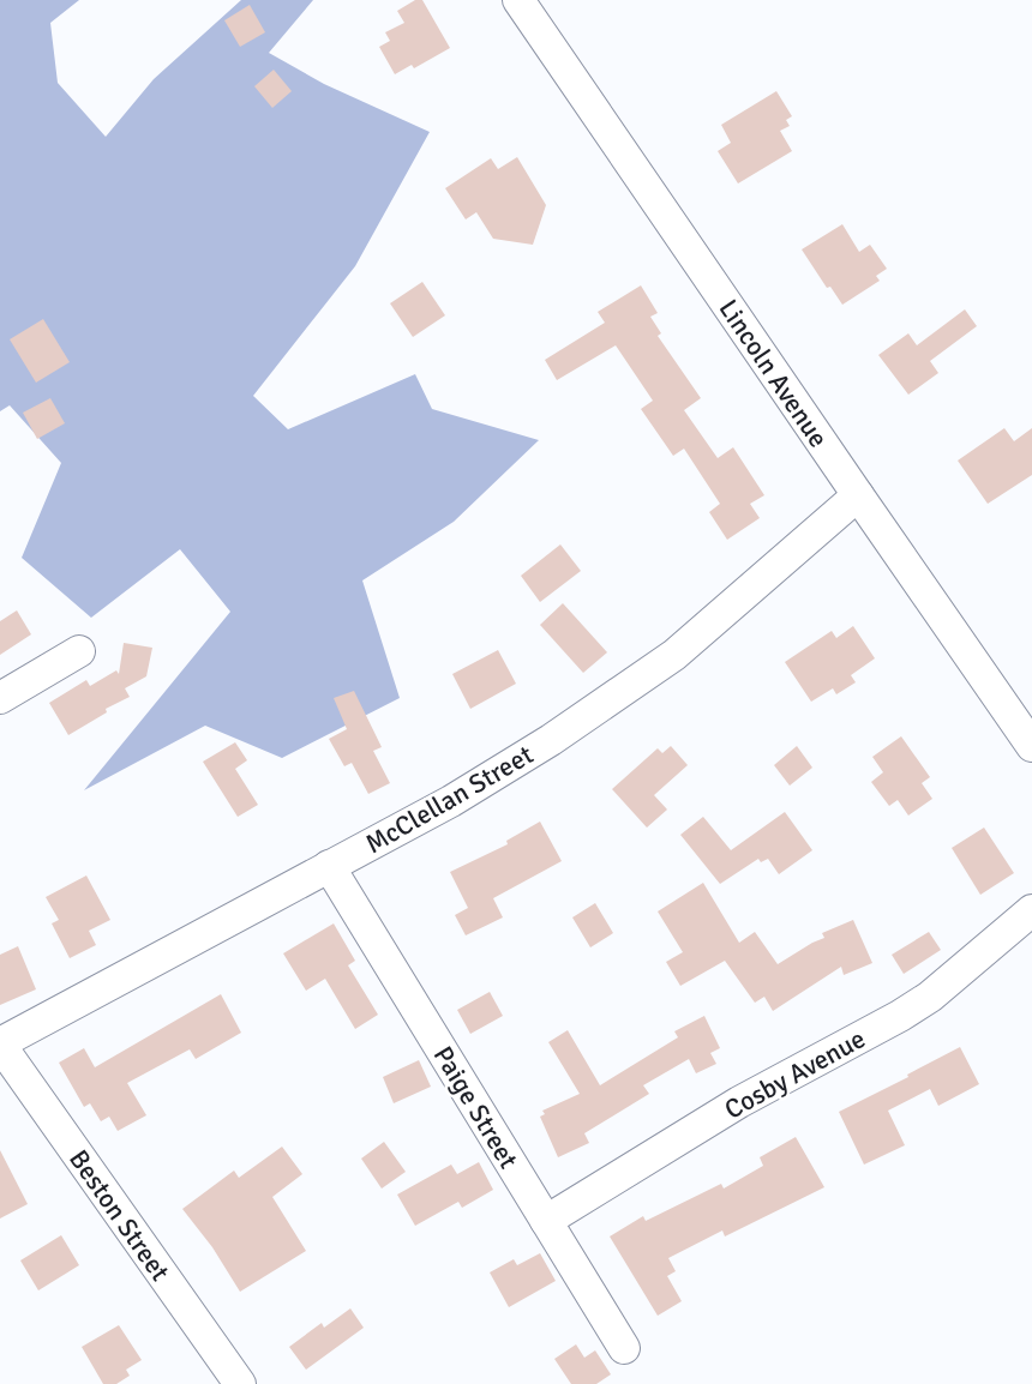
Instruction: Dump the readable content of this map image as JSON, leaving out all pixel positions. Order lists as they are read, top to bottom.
{
  "streets": {
    "street": [
      "Lincoln Avenue",
      "McClellan Street",
      "Cosby Avenue",
      "Paige Street",
      "Beston Street"
    ]
  },
  "crossings": [
    ["Lincoln Avenue", "McClellan Street"],
    ["McClellan Street", "Paige Street"],
    ["McClellan Street", "Beston Street"],
    ["Cosby Avenue", "Paige Street"]
  ]
}
